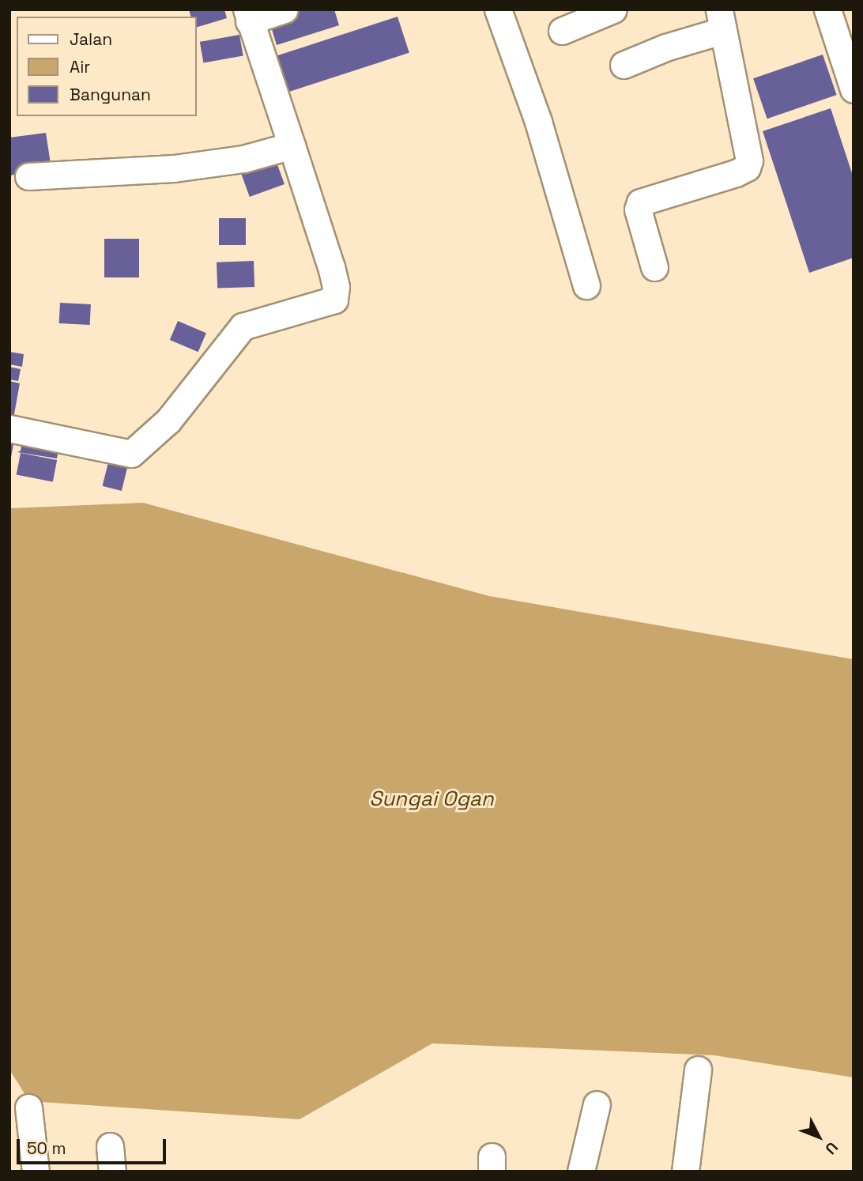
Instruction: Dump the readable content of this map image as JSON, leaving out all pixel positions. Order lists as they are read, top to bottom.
{
  "water": ["Sungai Ogan"],
  "legend": ["Jalan", "Air", "Bangunan"],
  "scale_bar": "50 m",
  "north": "bottom right"
}
